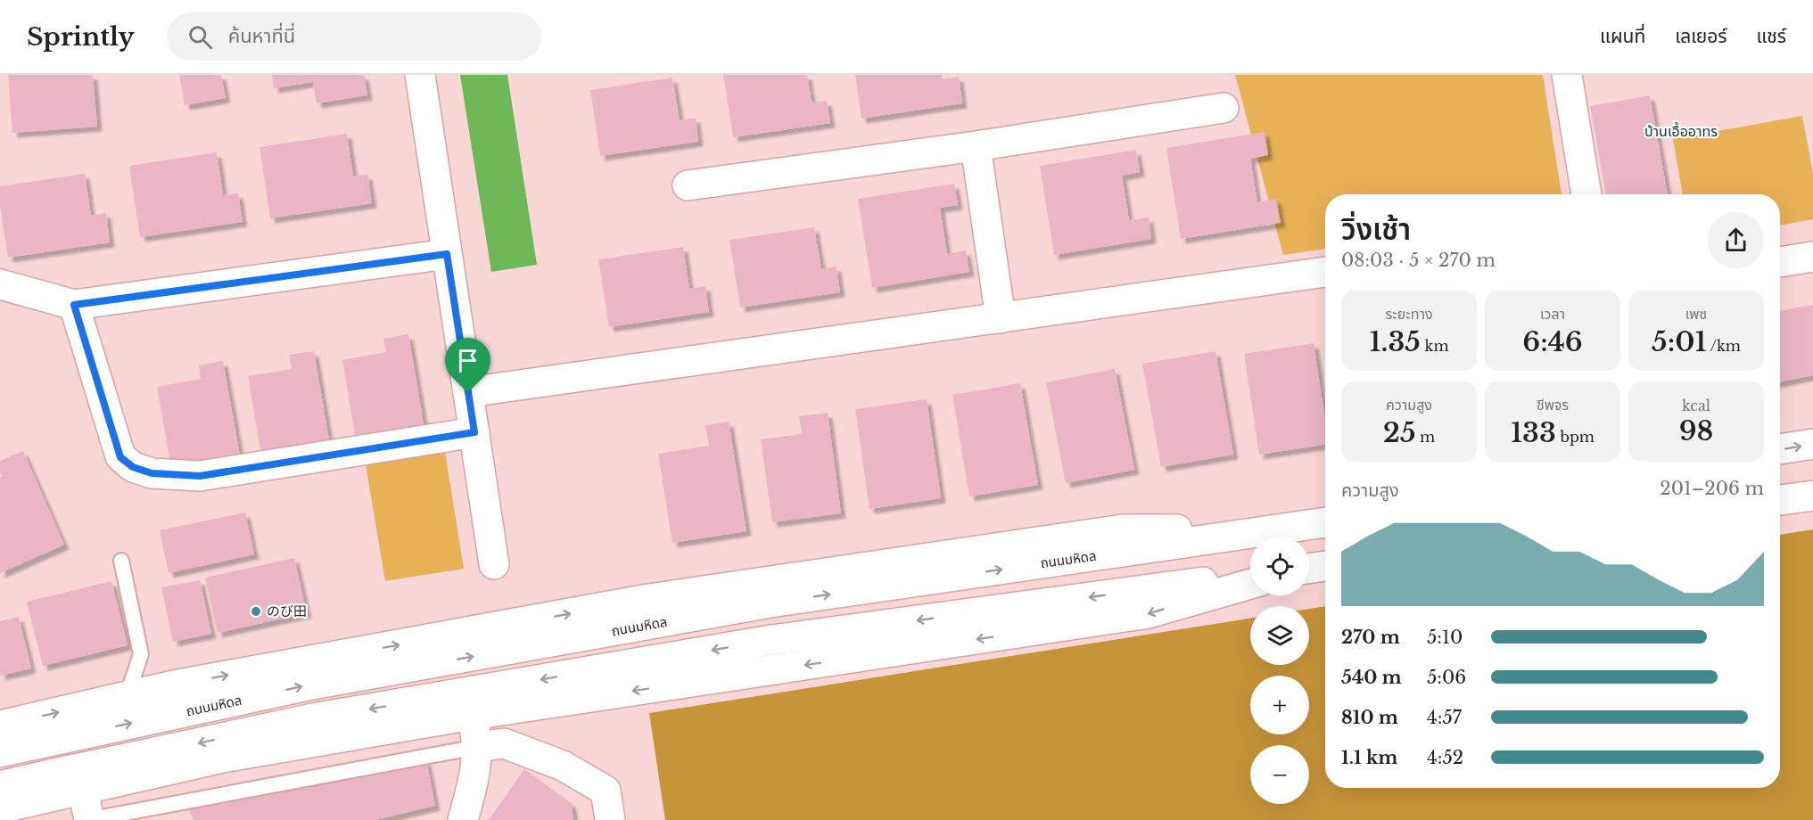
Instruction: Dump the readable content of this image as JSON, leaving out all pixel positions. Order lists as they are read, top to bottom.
{
  "streets": {
    "main road": ["ถนนมหิดล"]
  },
  "districts": ["บ้านเอื้ออาทร"],
  "places": ["のび田"],
  "page": {
    "header": "Sprintly",
    "search": "ค้นหาที่นี่",
    "nav": ["แผนที่", "เลเยอร์", "แชร์"],
    "heading": ["วิ่งเช้า", "08:03 · 5 × 270 m"],
    "stats": [
      ["ระยะทาง", "1.35 km"],
      ["เวลา", "6:46"],
      ["เพซ", "5:01 /km"],
      ["ความสูง", "25 m"],
      ["ชีพจร", "133 bpm"],
      ["kcal", "98"]
    ],
    "chart": ["ความสูง", "201–206 m"],
    "map_buttons": ["+", "−"],
    "list": [
      {
        "name": "270 m",
        "note": "5:10"
      },
      {
        "name": "540 m",
        "note": "5:06"
      },
      {
        "name": "810 m",
        "note": "4:57"
      },
      {
        "name": "1.1 km",
        "note": "4:52"
      }
    ]
  }
}
